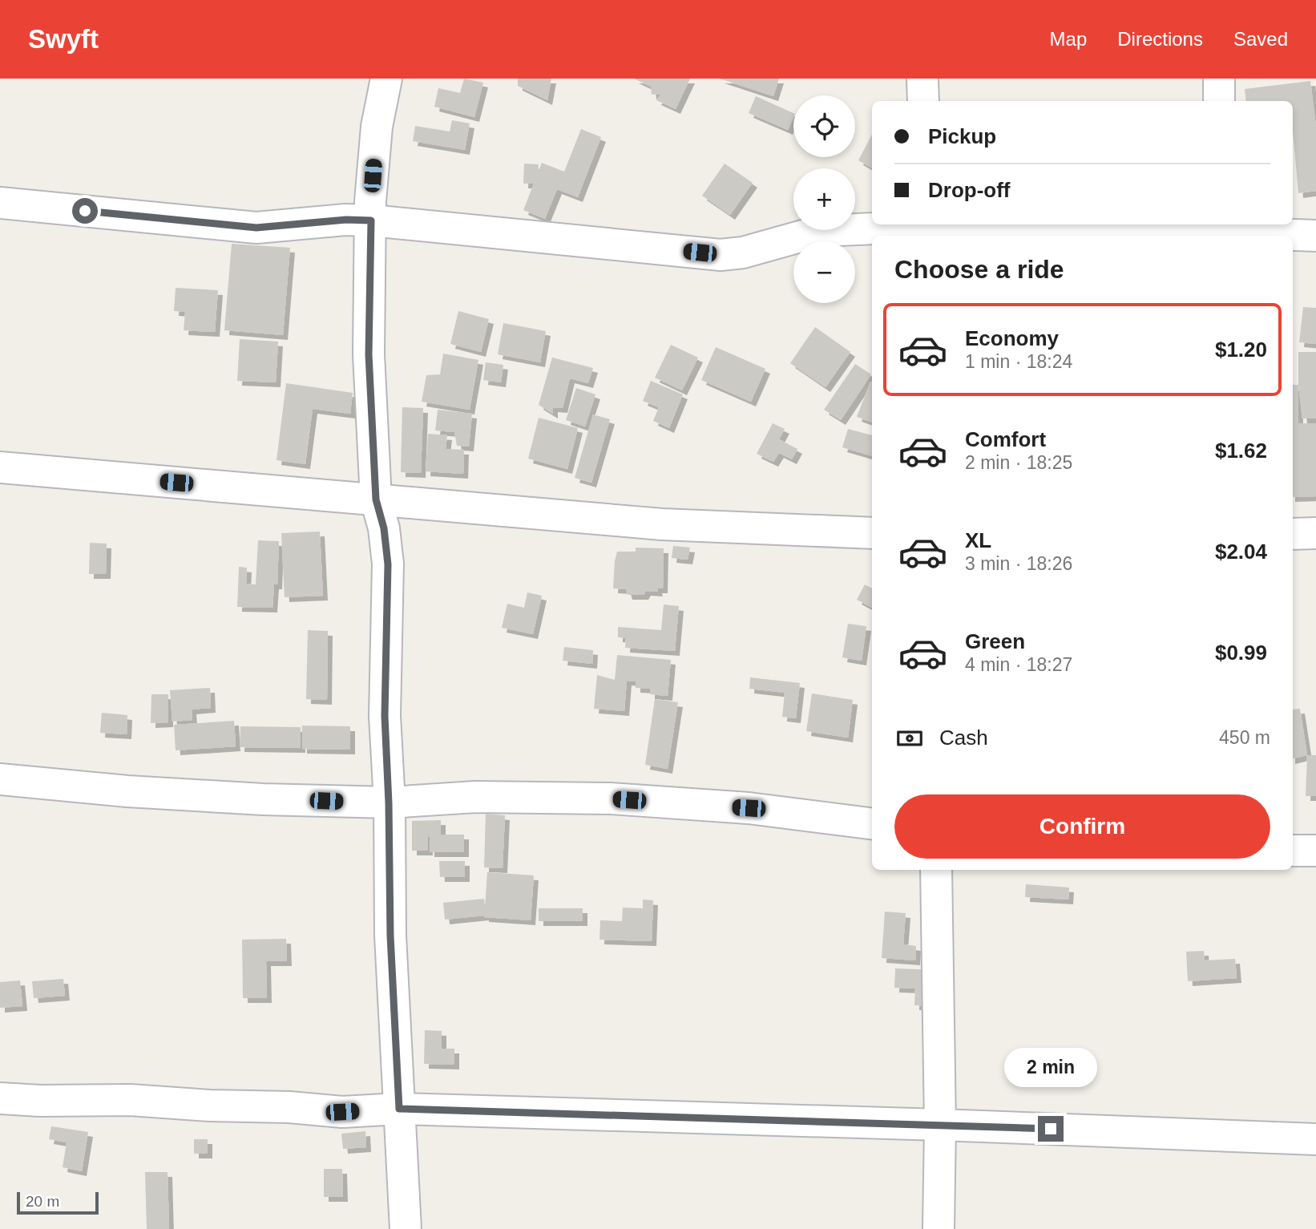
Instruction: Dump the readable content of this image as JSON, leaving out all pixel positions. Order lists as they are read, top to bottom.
{
  "scale_bar": "20 m",
  "page": {
    "header": "Swyft",
    "nav": ["Map", "Directions", "Saved"],
    "map_buttons": ["+", "−"],
    "banner": ["Pickup", "Drop-off"],
    "heading": "Choose a ride",
    "list": [
      {
        "name": "Economy",
        "note": "1 min · 18:24",
        "value": "$1.20"
      },
      {
        "name": "Comfort",
        "note": "2 min · 18:25",
        "value": "$1.62"
      },
      {
        "name": "XL",
        "note": "3 min · 18:26",
        "value": "$2.04"
      },
      {
        "name": "Green",
        "note": "4 min · 18:27",
        "value": "$0.99"
      }
    ],
    "pay": ["Cash", "450 m"],
    "buttons": "Confirm",
    "bubble": "2 min",
    "scale": "20 m"
  }
}
